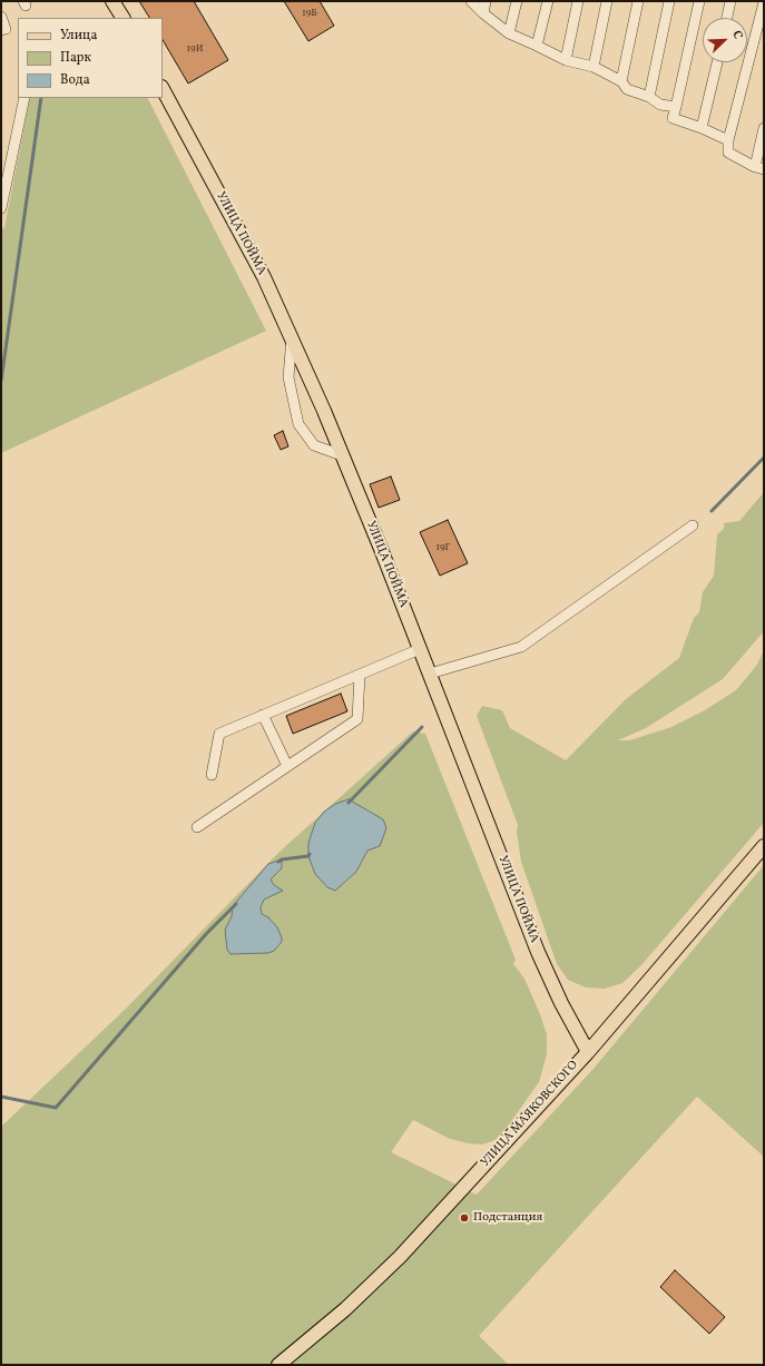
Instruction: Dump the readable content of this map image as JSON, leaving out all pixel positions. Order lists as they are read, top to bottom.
{
  "streets": {
    "main road": ["УЛИЦА ПОЙМА", "УЛИЦА МАЯКОВСКОГО"]
  },
  "crossings": [
    ["УЛИЦА ПОЙМА", "УЛИЦА МАЯКОВСКОГО"]
  ],
  "places": ["Подстанция"],
  "house_numbers": ["19Б", "19И", "19Г"],
  "legend": ["Улица", "Парк", "Вода"],
  "north": "top right"
}
